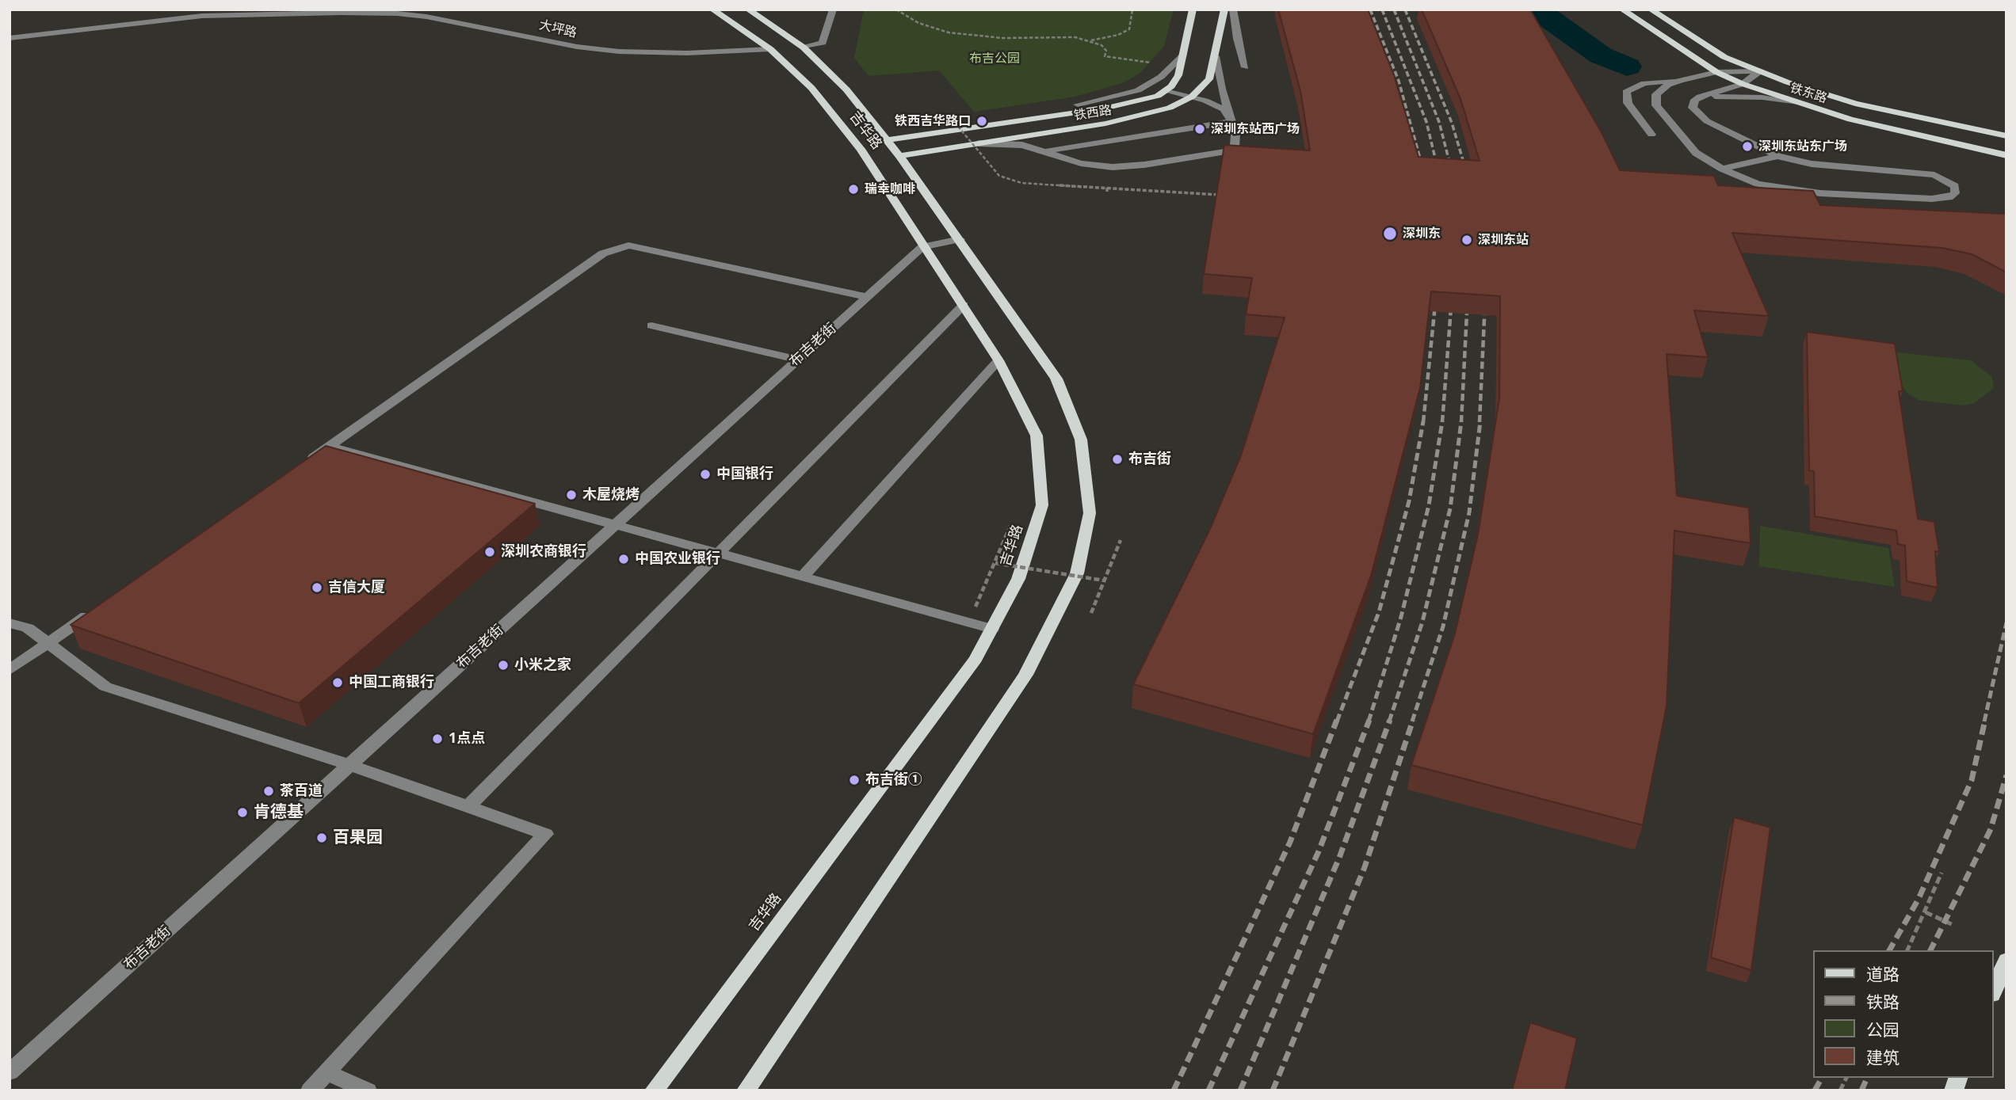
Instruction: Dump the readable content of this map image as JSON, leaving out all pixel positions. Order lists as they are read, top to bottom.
{
  "streets": {
    "main road": ["铁东路", "铁西路", "吉华路"],
    "street": ["大坪路", "布吉老街"]
  },
  "crossings": [
    ["大坪路", "吉华路"],
    ["铁西路", "吉华路"],
    ["吉华路", "布吉老街"]
  ],
  "parks": ["布吉公园"],
  "places": [
    "铁西吉华路口",
    "深圳东站西广场",
    "深圳东站东广场",
    "瑞幸咖啡",
    "深圳东",
    "深圳东站",
    "布吉街",
    "中国银行",
    "木屋烧烤",
    "深圳农商银行",
    "中国农业银行",
    "吉信大厦",
    "小米之家",
    "中国工商银行",
    "1点点",
    "布吉街①",
    "茶百道",
    "肯德基",
    "百果园"
  ],
  "legend": [
    "道路",
    "铁路",
    "公园",
    "建筑"
  ]
}
